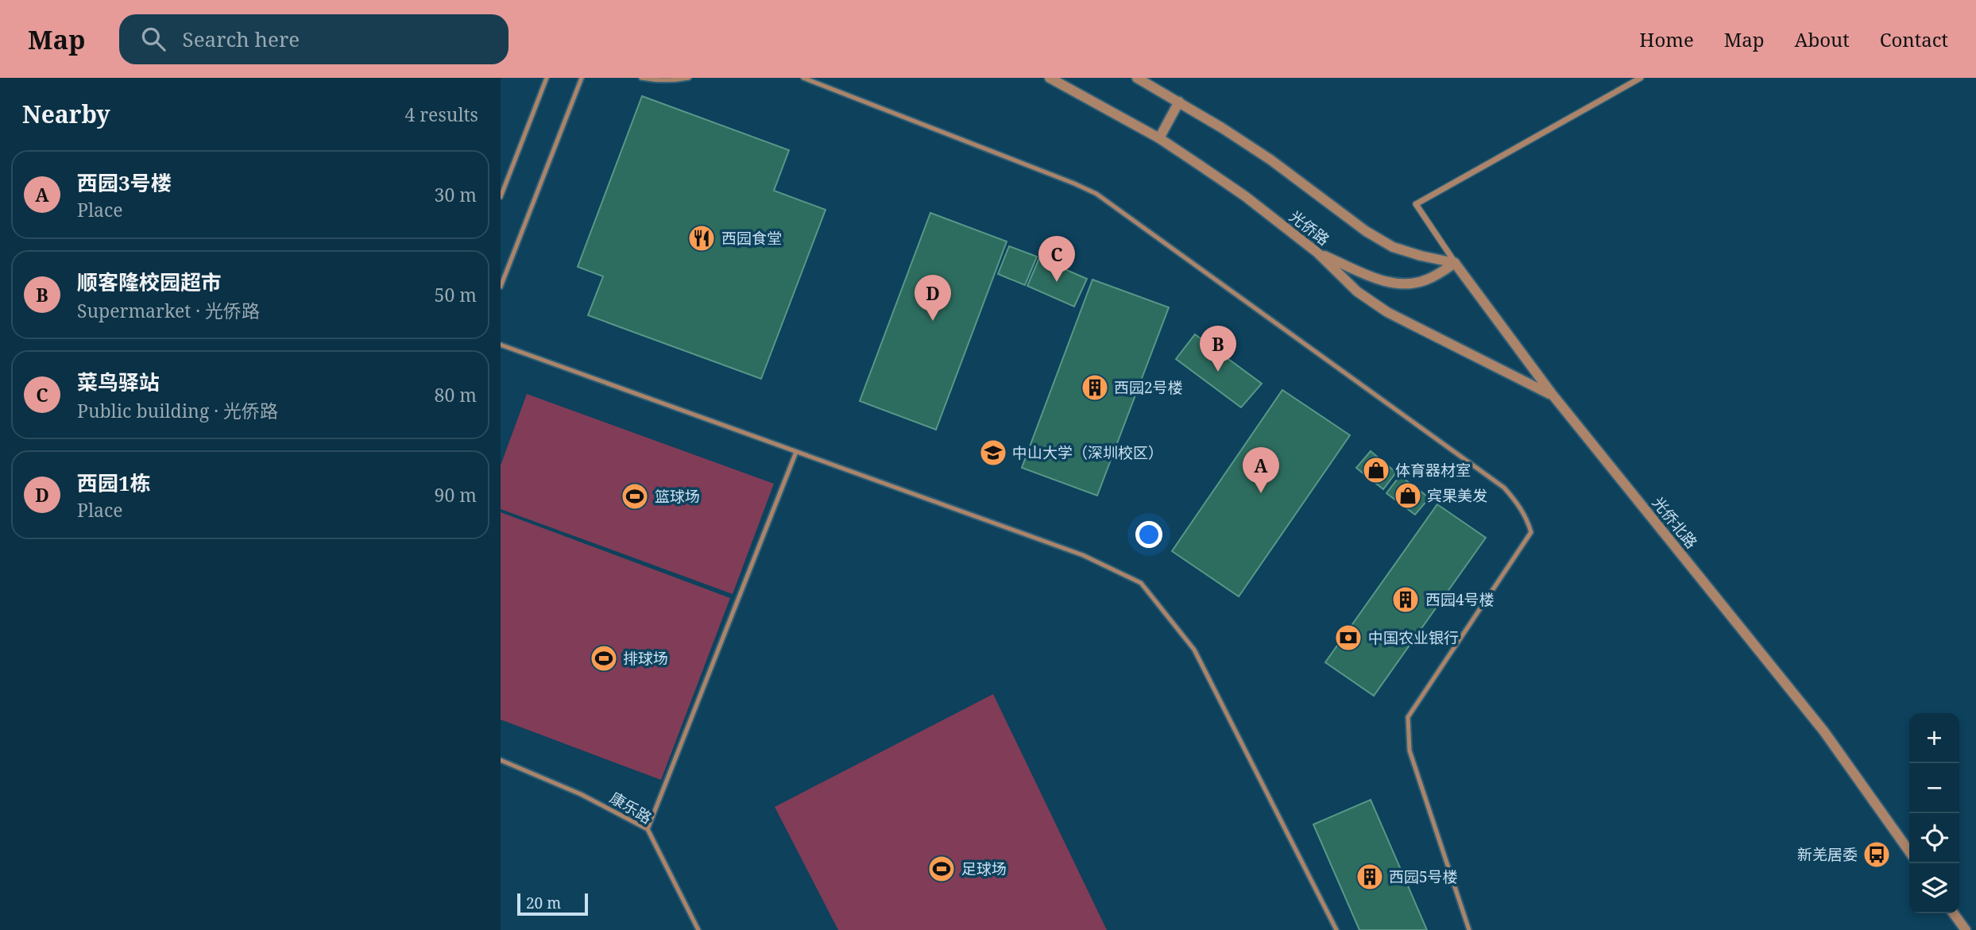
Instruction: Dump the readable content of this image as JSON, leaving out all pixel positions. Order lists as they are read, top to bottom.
{
  "streets": {
    "street": ["光侨路", "光侨北路"],
    "lane": ["康乐路"]
  },
  "crossings": [
    ["光侨路", "光侨北路"]
  ],
  "places": {
    "restaurant": ["西园食堂"],
    "building": ["西园2号楼", "西园4号楼", "西园5号楼"],
    "school or university": ["中山大学（深圳校区）"],
    "shop": ["体育器材室", "宾果美发"],
    "sports": ["篮球场", "排球场", "足球场"],
    "bank": ["中国农业银行"],
    "bus stop": ["新羌居委"]
  },
  "scale_bar": "20 m",
  "page": {
    "header": "Map",
    "search": "Search here",
    "nav": [
      "Home",
      "Map",
      "About",
      "Contact"
    ],
    "heading": ["Nearby", "4 results"],
    "list": [
      {
        "mark": "A",
        "name": "西园3号楼",
        "note": "Place",
        "value": "30 m"
      },
      {
        "mark": "B",
        "name": "顺客隆校园超市",
        "note": "Supermarket · 光侨路",
        "value": "50 m"
      },
      {
        "mark": "C",
        "name": "菜鸟驿站",
        "note": "Public building · 光侨路",
        "value": "80 m"
      },
      {
        "mark": "D",
        "name": "西园1栋",
        "note": "Place",
        "value": "90 m"
      }
    ],
    "pins": [
      "C",
      "D",
      "B",
      "A"
    ],
    "map_buttons": ["+", "−"],
    "scale": "20 m"
  }
}
